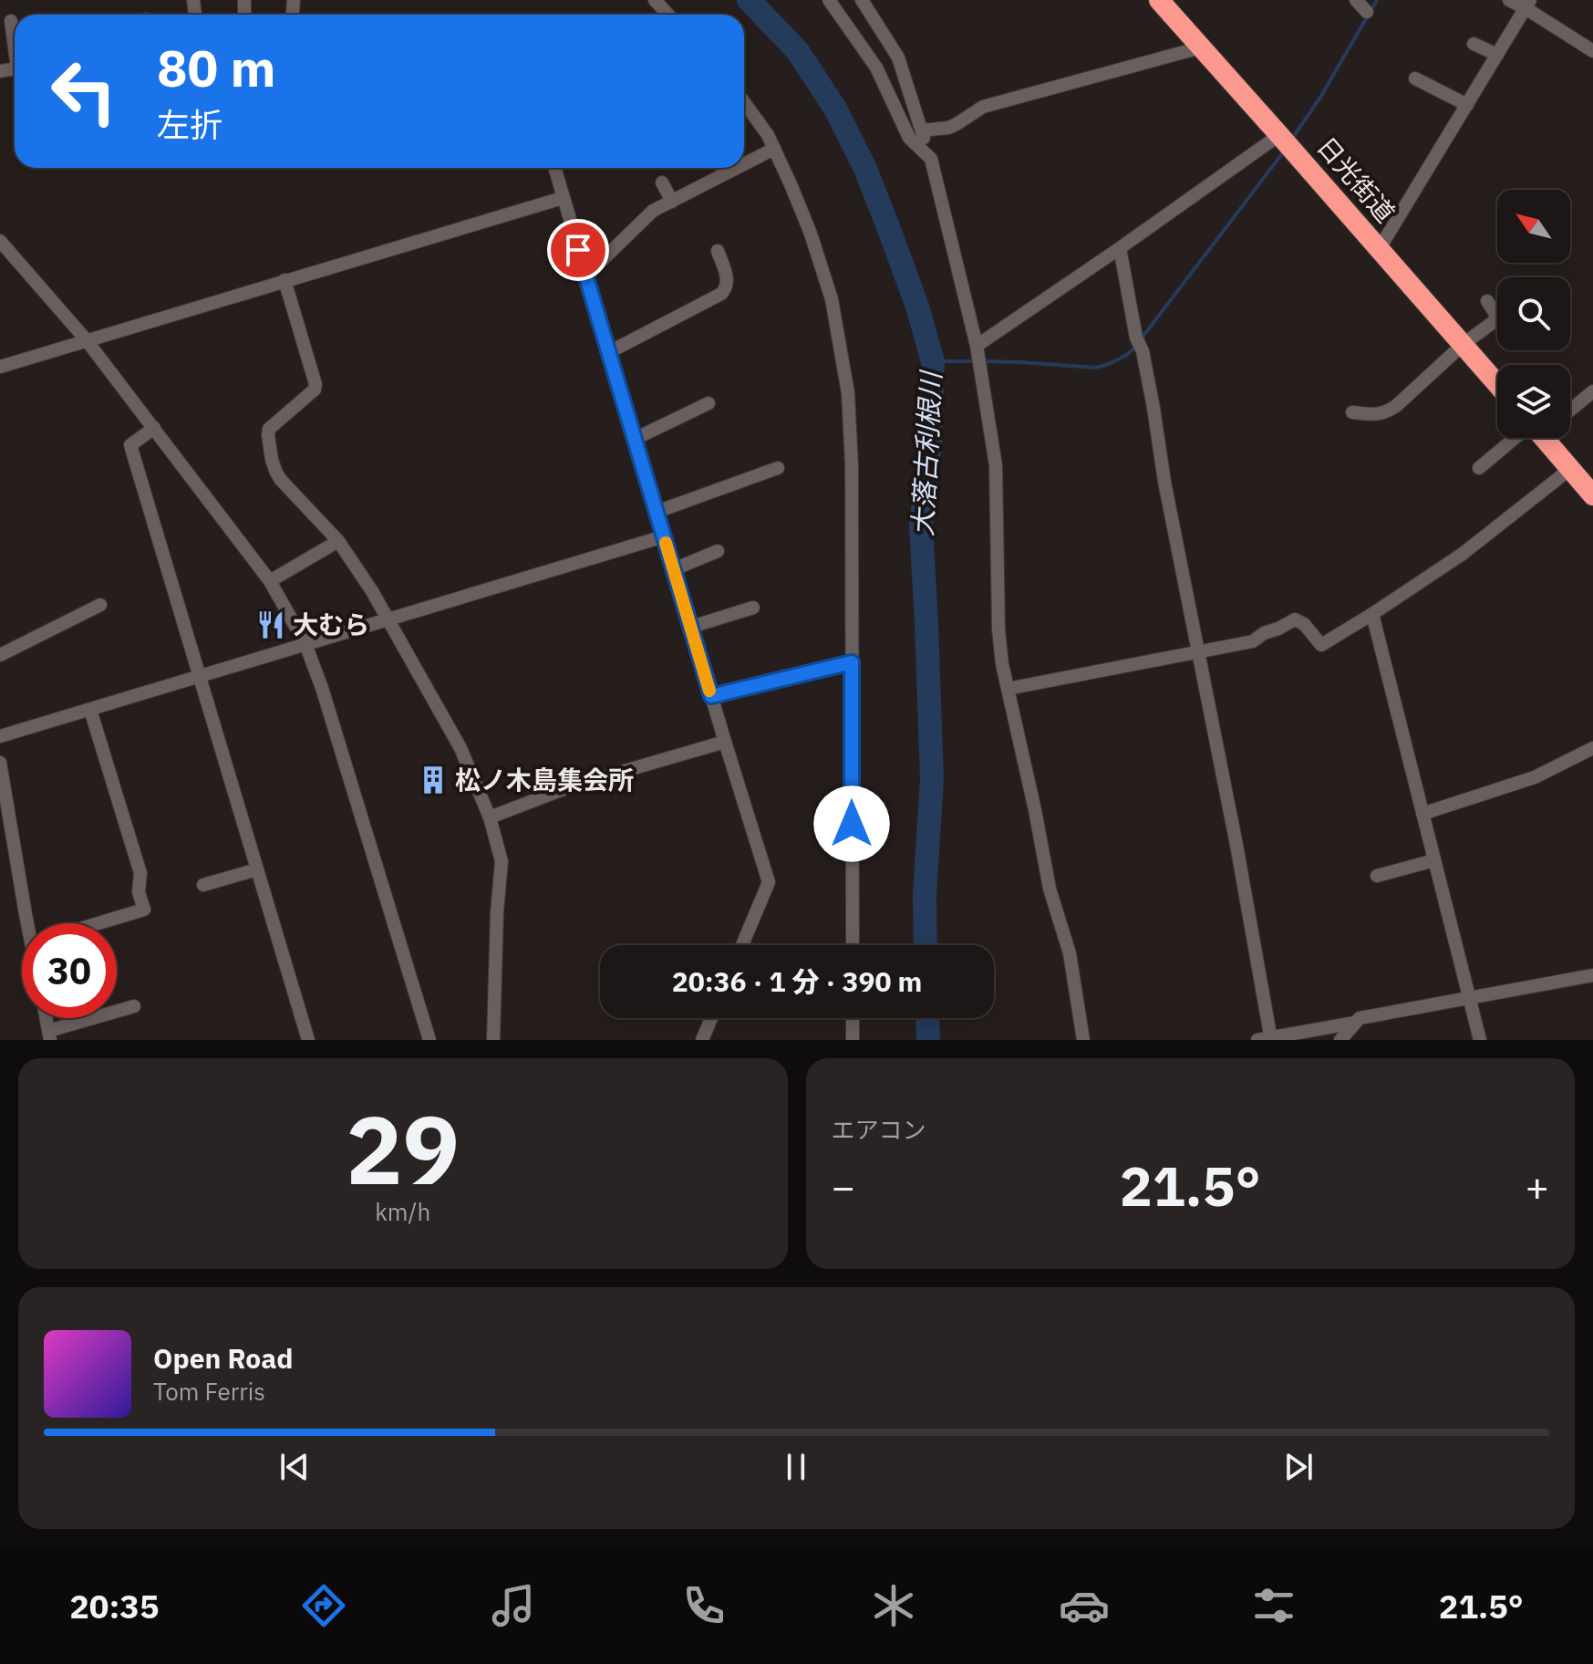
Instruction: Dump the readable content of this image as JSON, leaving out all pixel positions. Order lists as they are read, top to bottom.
{
  "streets": {
    "highway": ["日光街道"]
  },
  "water": ["大落古利根川"],
  "places": {
    "restaurant": ["大むら"],
    "building": ["松ノ木島集会所"]
  },
  "north": "top left",
  "page": {
    "turn": ["80 m", "左折"],
    "limit": "30",
    "trip": "20:36 · 1 分 · 390 m",
    "tile": [
      ["29", "km/h"],
      "エアコン"
    ],
    "heat": ["−", "21.5°", "+"],
    "song": ["Open Road", "Tom Ferris"],
    "tabs": ["20:35", "21.5°"]
  }
}
